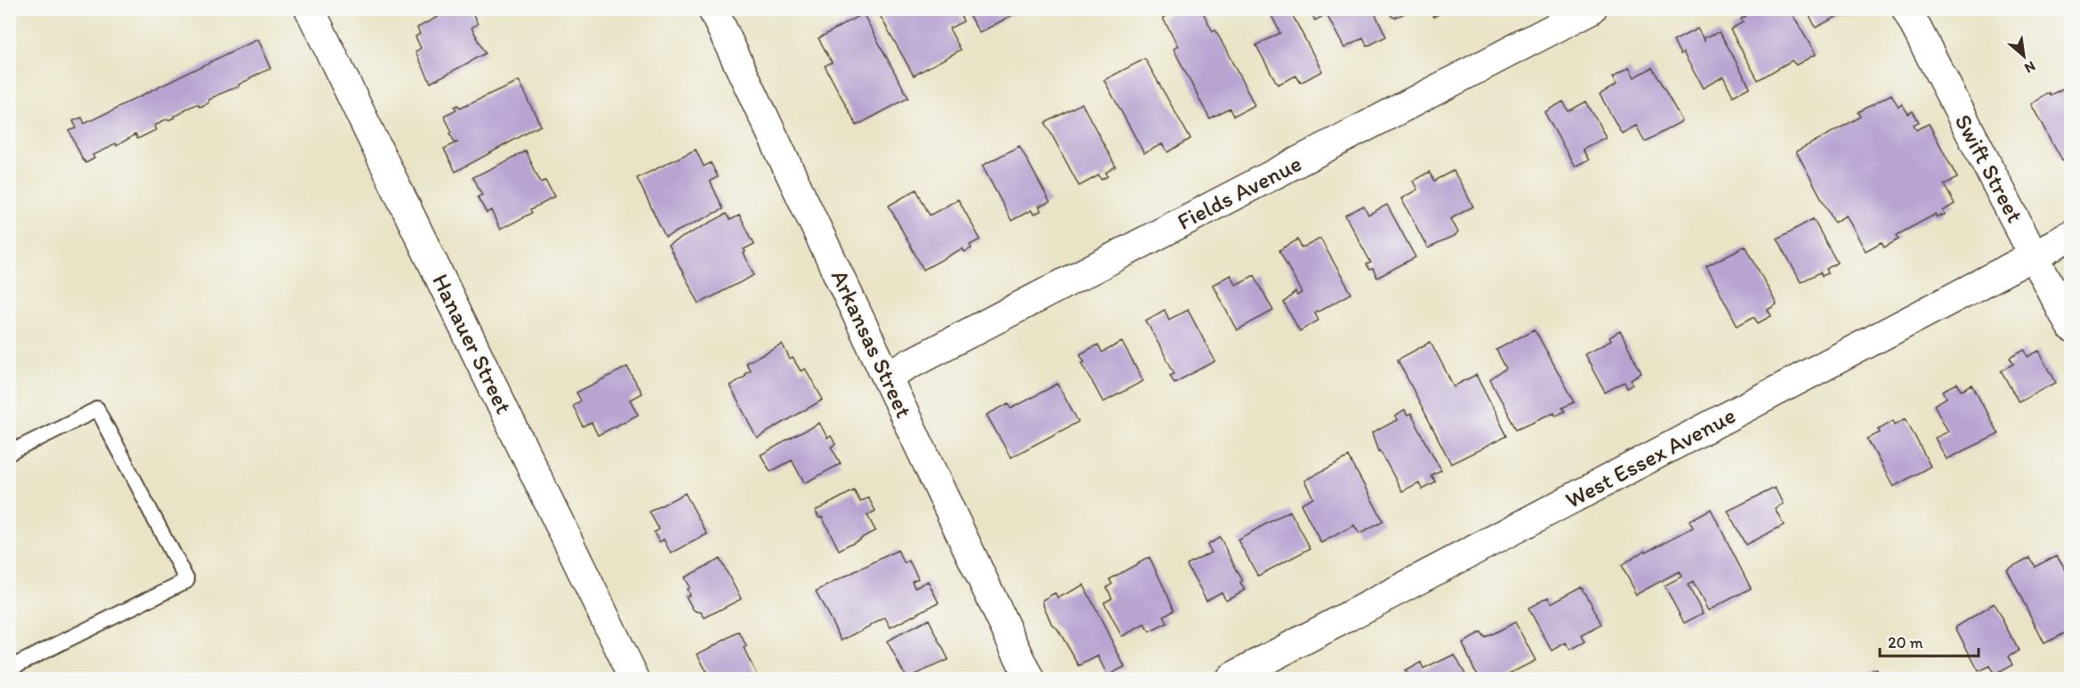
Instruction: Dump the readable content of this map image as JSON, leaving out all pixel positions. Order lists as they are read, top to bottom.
{
  "streets": {
    "street": [
      "Swift Street",
      "Fields Avenue",
      "Hanauer Street",
      "Arkansas Street",
      "West Essex Avenue"
    ]
  },
  "crossings": [
    ["Swift Street", "West Essex Avenue"],
    ["Fields Avenue", "Arkansas Street"]
  ],
  "scale_bar": "20 m",
  "north": "bottom right"
}
